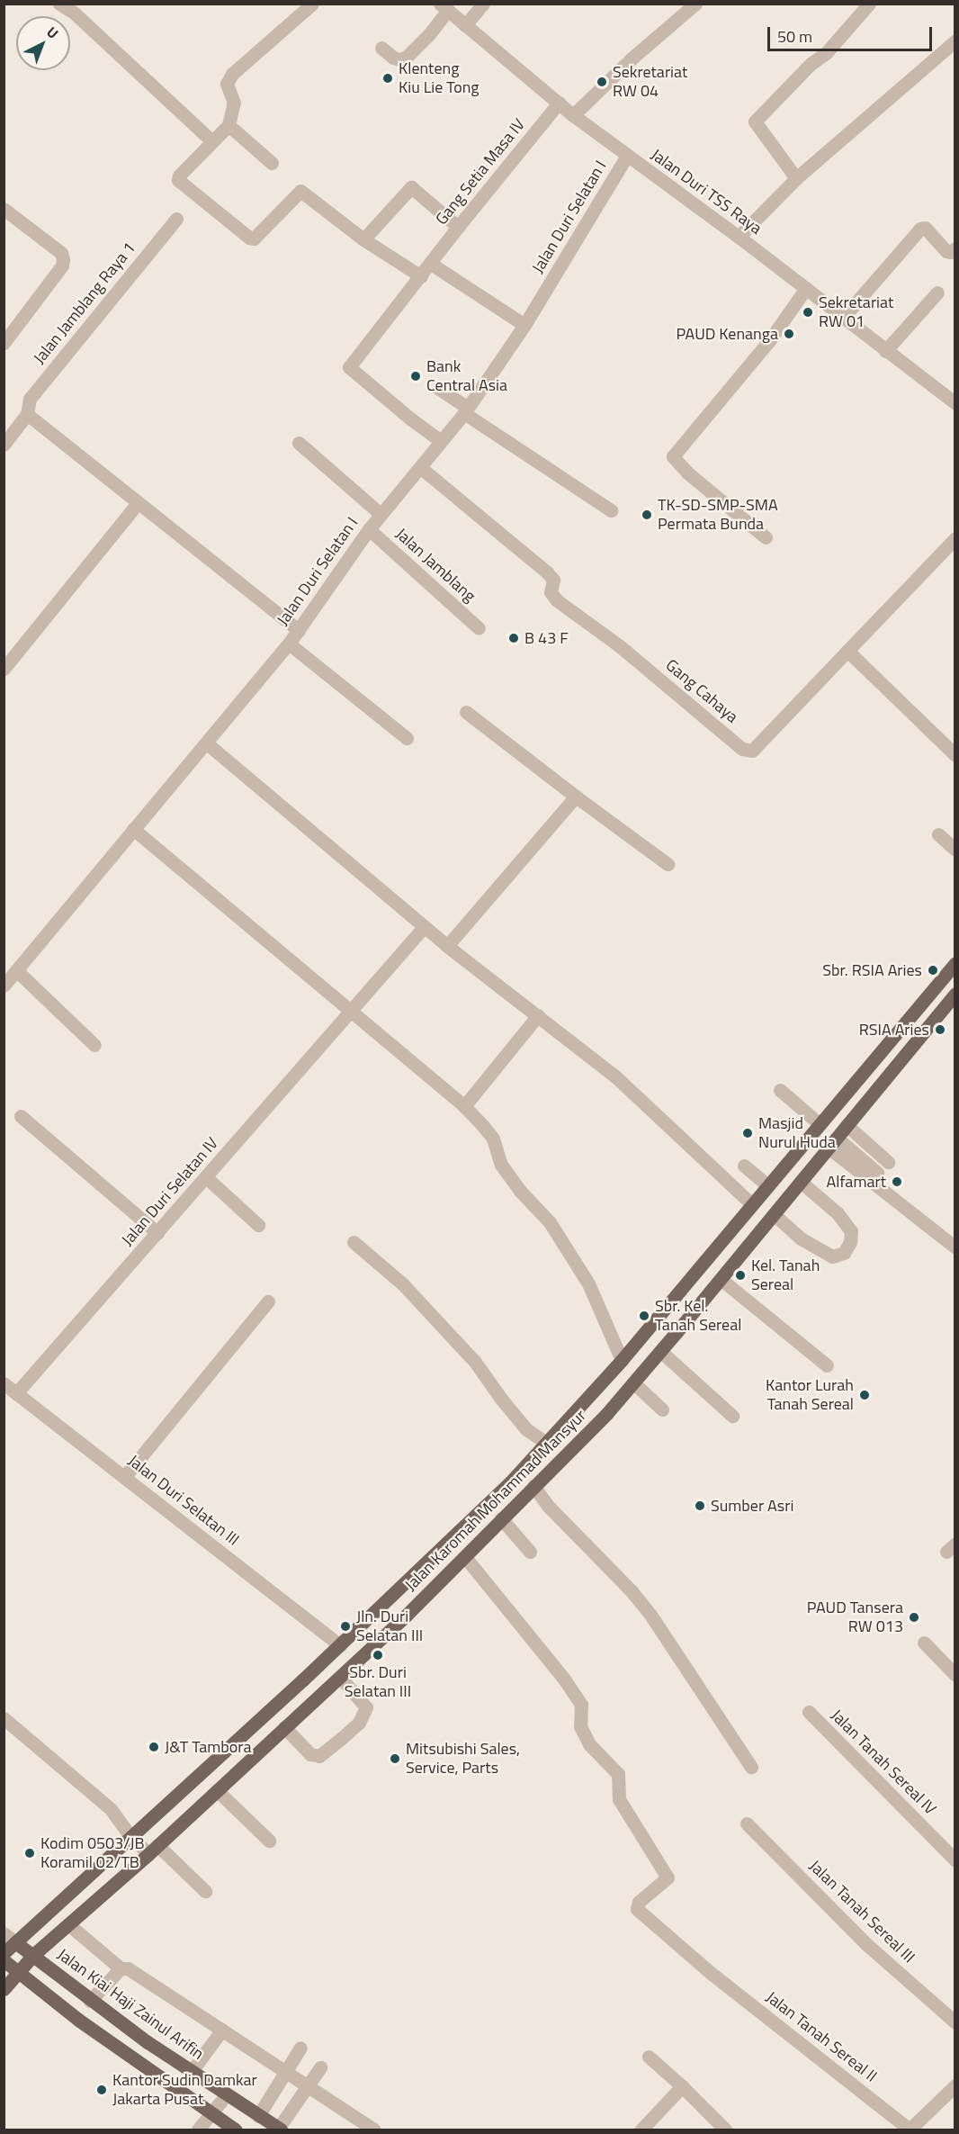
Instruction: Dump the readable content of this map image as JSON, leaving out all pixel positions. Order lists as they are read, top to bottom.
{
  "streets": {
    "main road": ["Jalan Karomah Mohammad Mansyur", "Jalan Kiai Haji Zainul Arifin"],
    "street": [
      "Gang Setia Masa IV",
      "Jalan Duri TSS Raya",
      "Jalan Duri Selatan I",
      "Jalan Jamblang Raya 1",
      "Jalan Jamblang",
      "Gang Cahaya",
      "Jalan Duri Selatan IV",
      "Jalan Duri Selatan III",
      "Jalan Tanah Sereal IV",
      "Jalan Tanah Sereal III",
      "Jalan Tanah Sereal II"
    ]
  },
  "crossings": [
    ["Gang Setia Masa IV", "Jalan Duri TSS Raya"],
    ["Gang Setia Masa IV", "Jalan Duri Selatan I"],
    ["Jalan Duri TSS Raya", "Jalan Duri Selatan I"],
    ["Jalan Duri Selatan I", "Jalan Jamblang"],
    ["Jalan Duri Selatan I", "Gang Cahaya"],
    ["Jalan Duri Selatan IV", "Jalan Duri Selatan III"],
    ["Jalan Duri Selatan III", "Jalan Karomah Mohammad Mansyur"],
    ["Jalan Karomah Mohammad Mansyur", "Jalan Kiai Haji Zainul Arifin"],
    ["Jalan Karomah Mohammad Mansyur", "Jalan Tanah Sereal II"]
  ],
  "places": [
    "Klenteng Kiu Lie Tong",
    "Sekretariat RW 04",
    "Sekretariat RW 01",
    "PAUD Kenanga",
    "Bank Central Asia",
    "TK-SD-SMP-SMA Permata Bunda",
    "B 43 F",
    "Sbr. RSIA Aries",
    "RSIA Aries",
    "Masjid Nurul Huda",
    "Alfamart",
    "Kel. Tanah Sereal",
    "Sbr. Kel. Tanah Sereal",
    "Kantor Lurah Tanah Sereal",
    "Sumber Asri",
    "PAUD Tansera RW 013",
    "Jln. Duri Selatan III",
    "Sbr. Duri Selatan III",
    "J&T Tambora",
    "Mitsubishi Sales, Service, Parts",
    "Kodim 0503/JB Koramil 02/TB",
    "Kantor Sudin Damkar Jakarta Pusat"
  ],
  "scale_bar": "50 m",
  "north": "top right"
}
